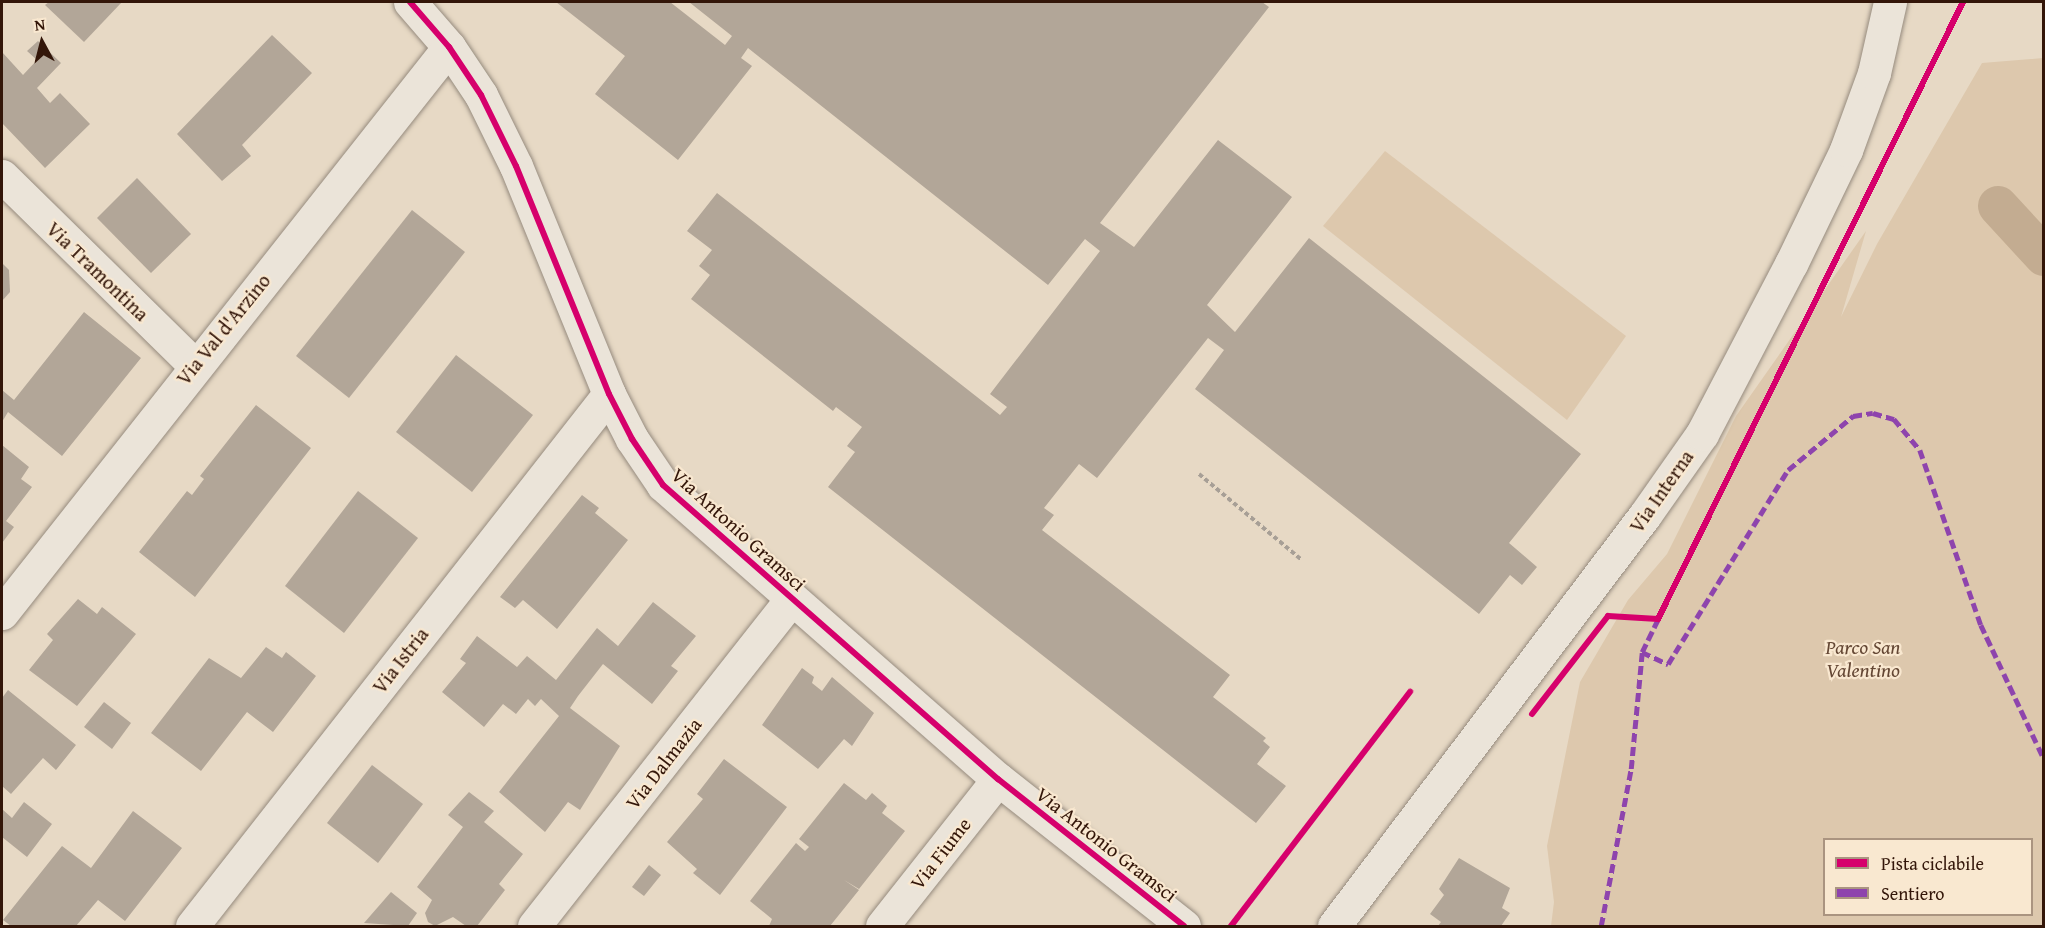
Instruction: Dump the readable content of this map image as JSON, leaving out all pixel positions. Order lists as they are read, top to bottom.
{
  "streets": {
    "street": [
      "Via Tramontina",
      "Via Val d'Arzino",
      "Via Interna",
      "Via Antonio Gramsci",
      "Via Istria",
      "Via Dalmazia",
      "Via Fiume"
    ]
  },
  "crossings": [
    ["Via Tramontina", "Via Val d'Arzino"],
    ["Via Val d'Arzino", "Via Antonio Gramsci"],
    ["Via Antonio Gramsci", "Via Istria"],
    ["Via Antonio Gramsci", "Via Dalmazia"],
    ["Via Antonio Gramsci", "Via Fiume"]
  ],
  "parks": ["Parco San Valentino"],
  "legend": ["Pista ciclabile", "Sentiero"],
  "north": "top"
}
